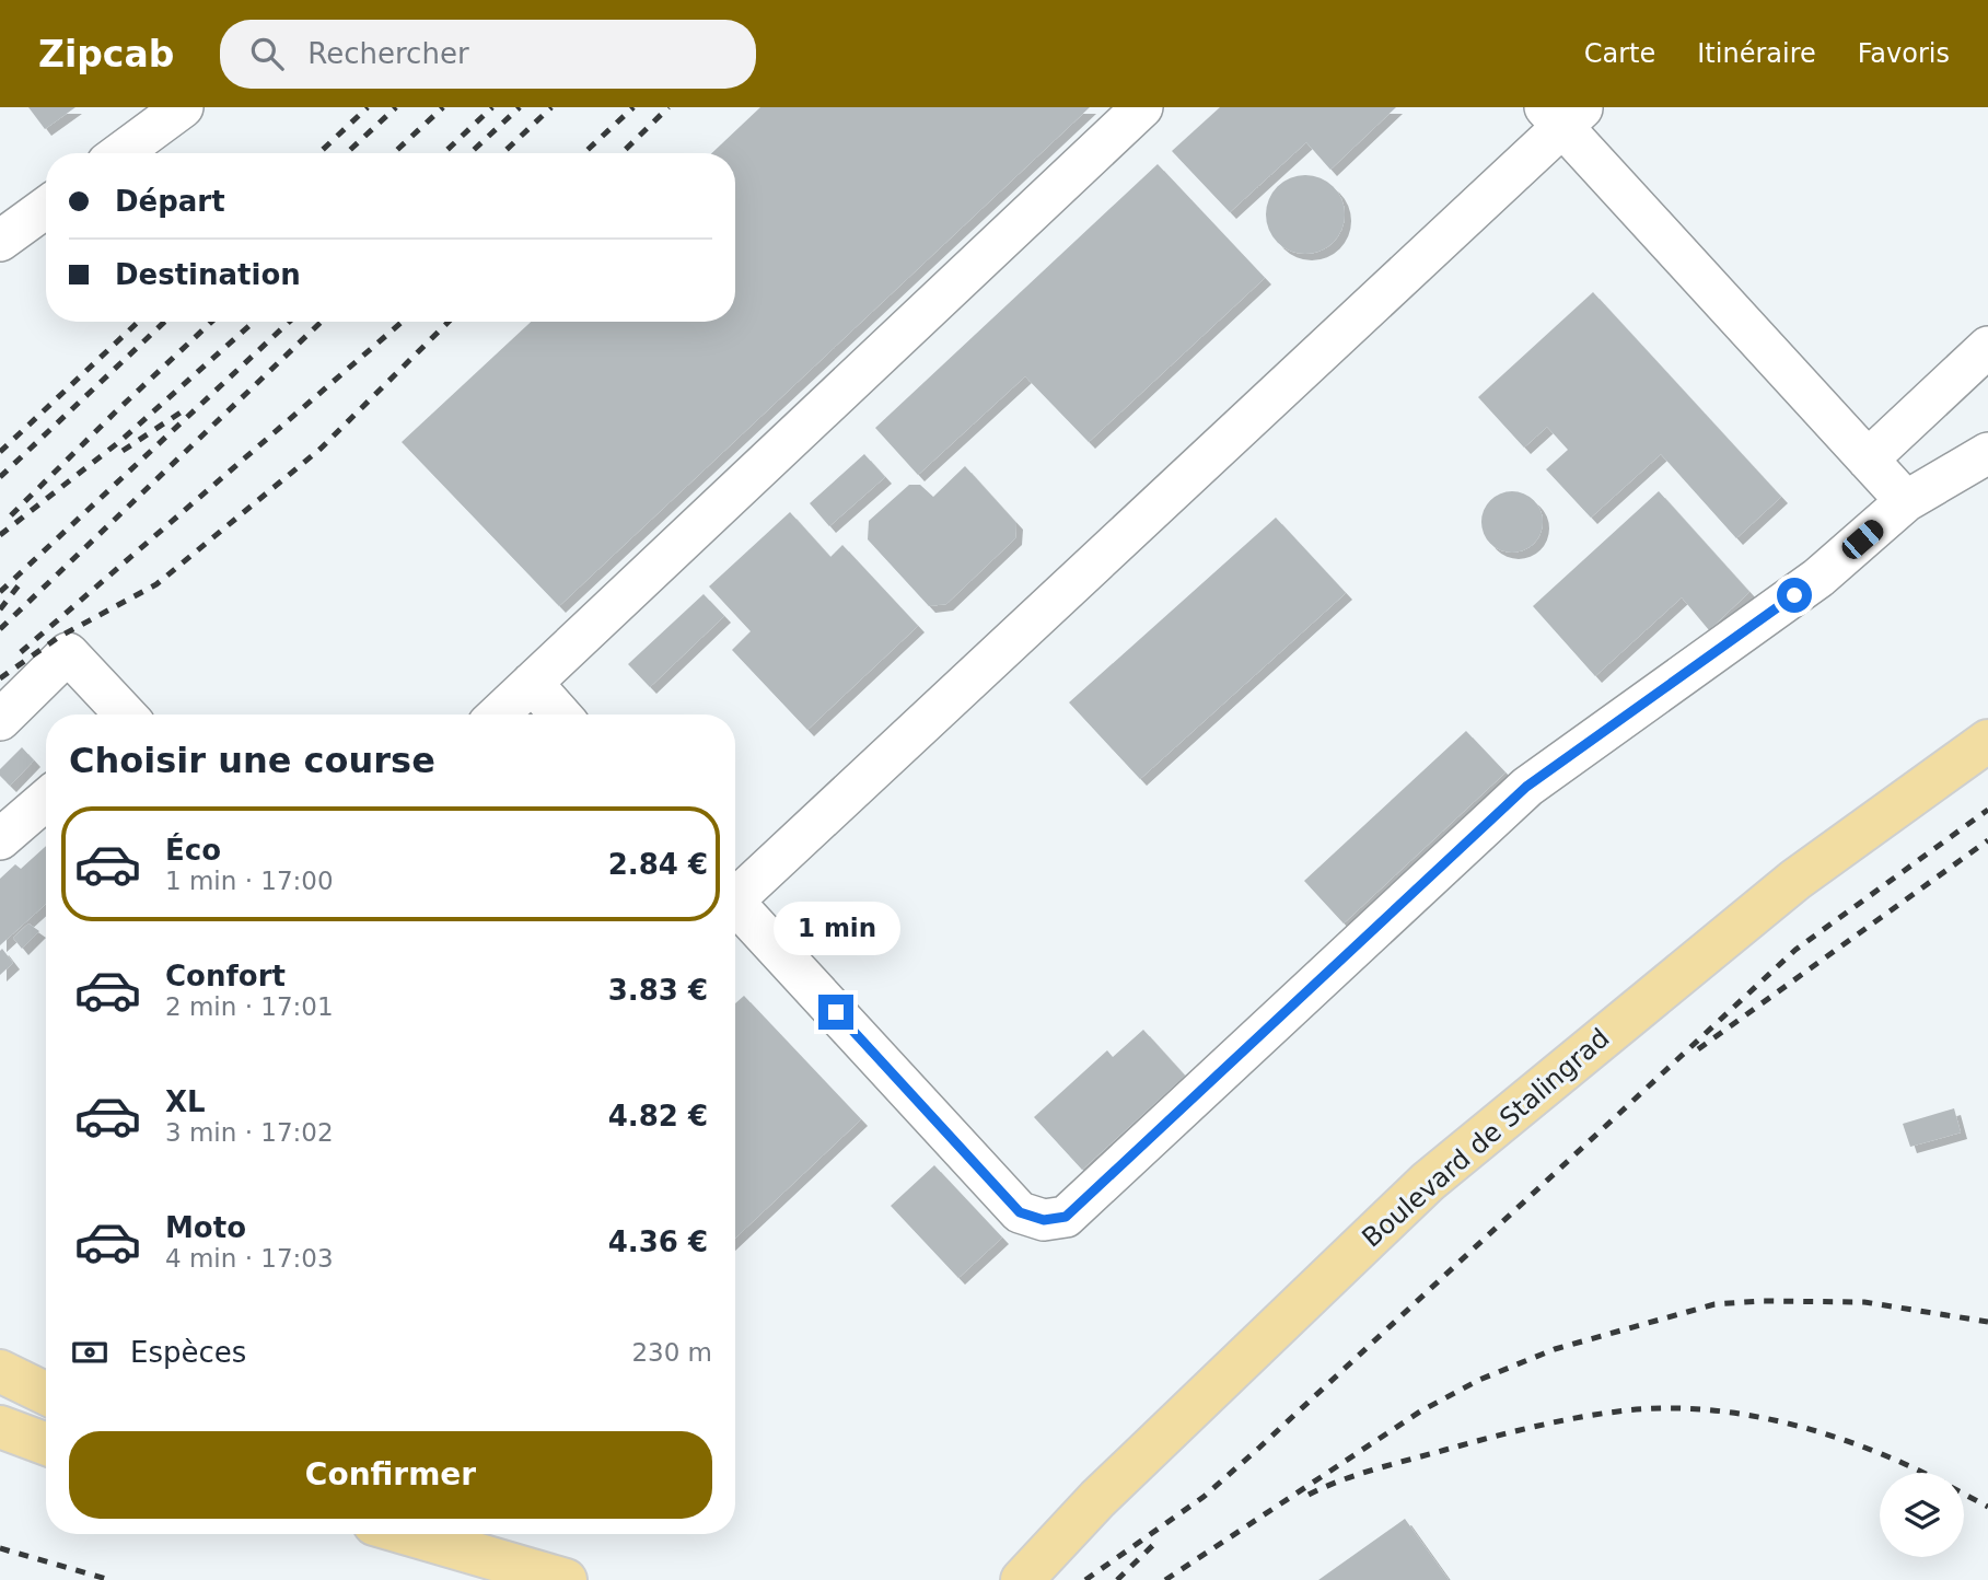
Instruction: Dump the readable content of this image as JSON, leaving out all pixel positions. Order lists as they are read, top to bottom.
{
  "streets": {
    "main road": ["Boulevard de Stalingrad"]
  },
  "page": {
    "header": "Zipcab",
    "search": "Rechercher",
    "nav": ["Carte", "Itinéraire", "Favoris"],
    "banner": ["Départ", "Destination"],
    "heading": "Choisir une course",
    "list": [
      {
        "name": "Éco",
        "note": "1 min · 17:00",
        "value": "2.84 €"
      },
      {
        "name": "Confort",
        "note": "2 min · 17:01",
        "value": "3.83 €"
      },
      {
        "name": "XL",
        "note": "3 min · 17:02",
        "value": "4.82 €"
      },
      {
        "name": "Moto",
        "note": "4 min · 17:03",
        "value": "4.36 €"
      }
    ],
    "bubble": "1 min",
    "pay": ["Espèces", "230 m"],
    "buttons": "Confirmer"
  }
}
